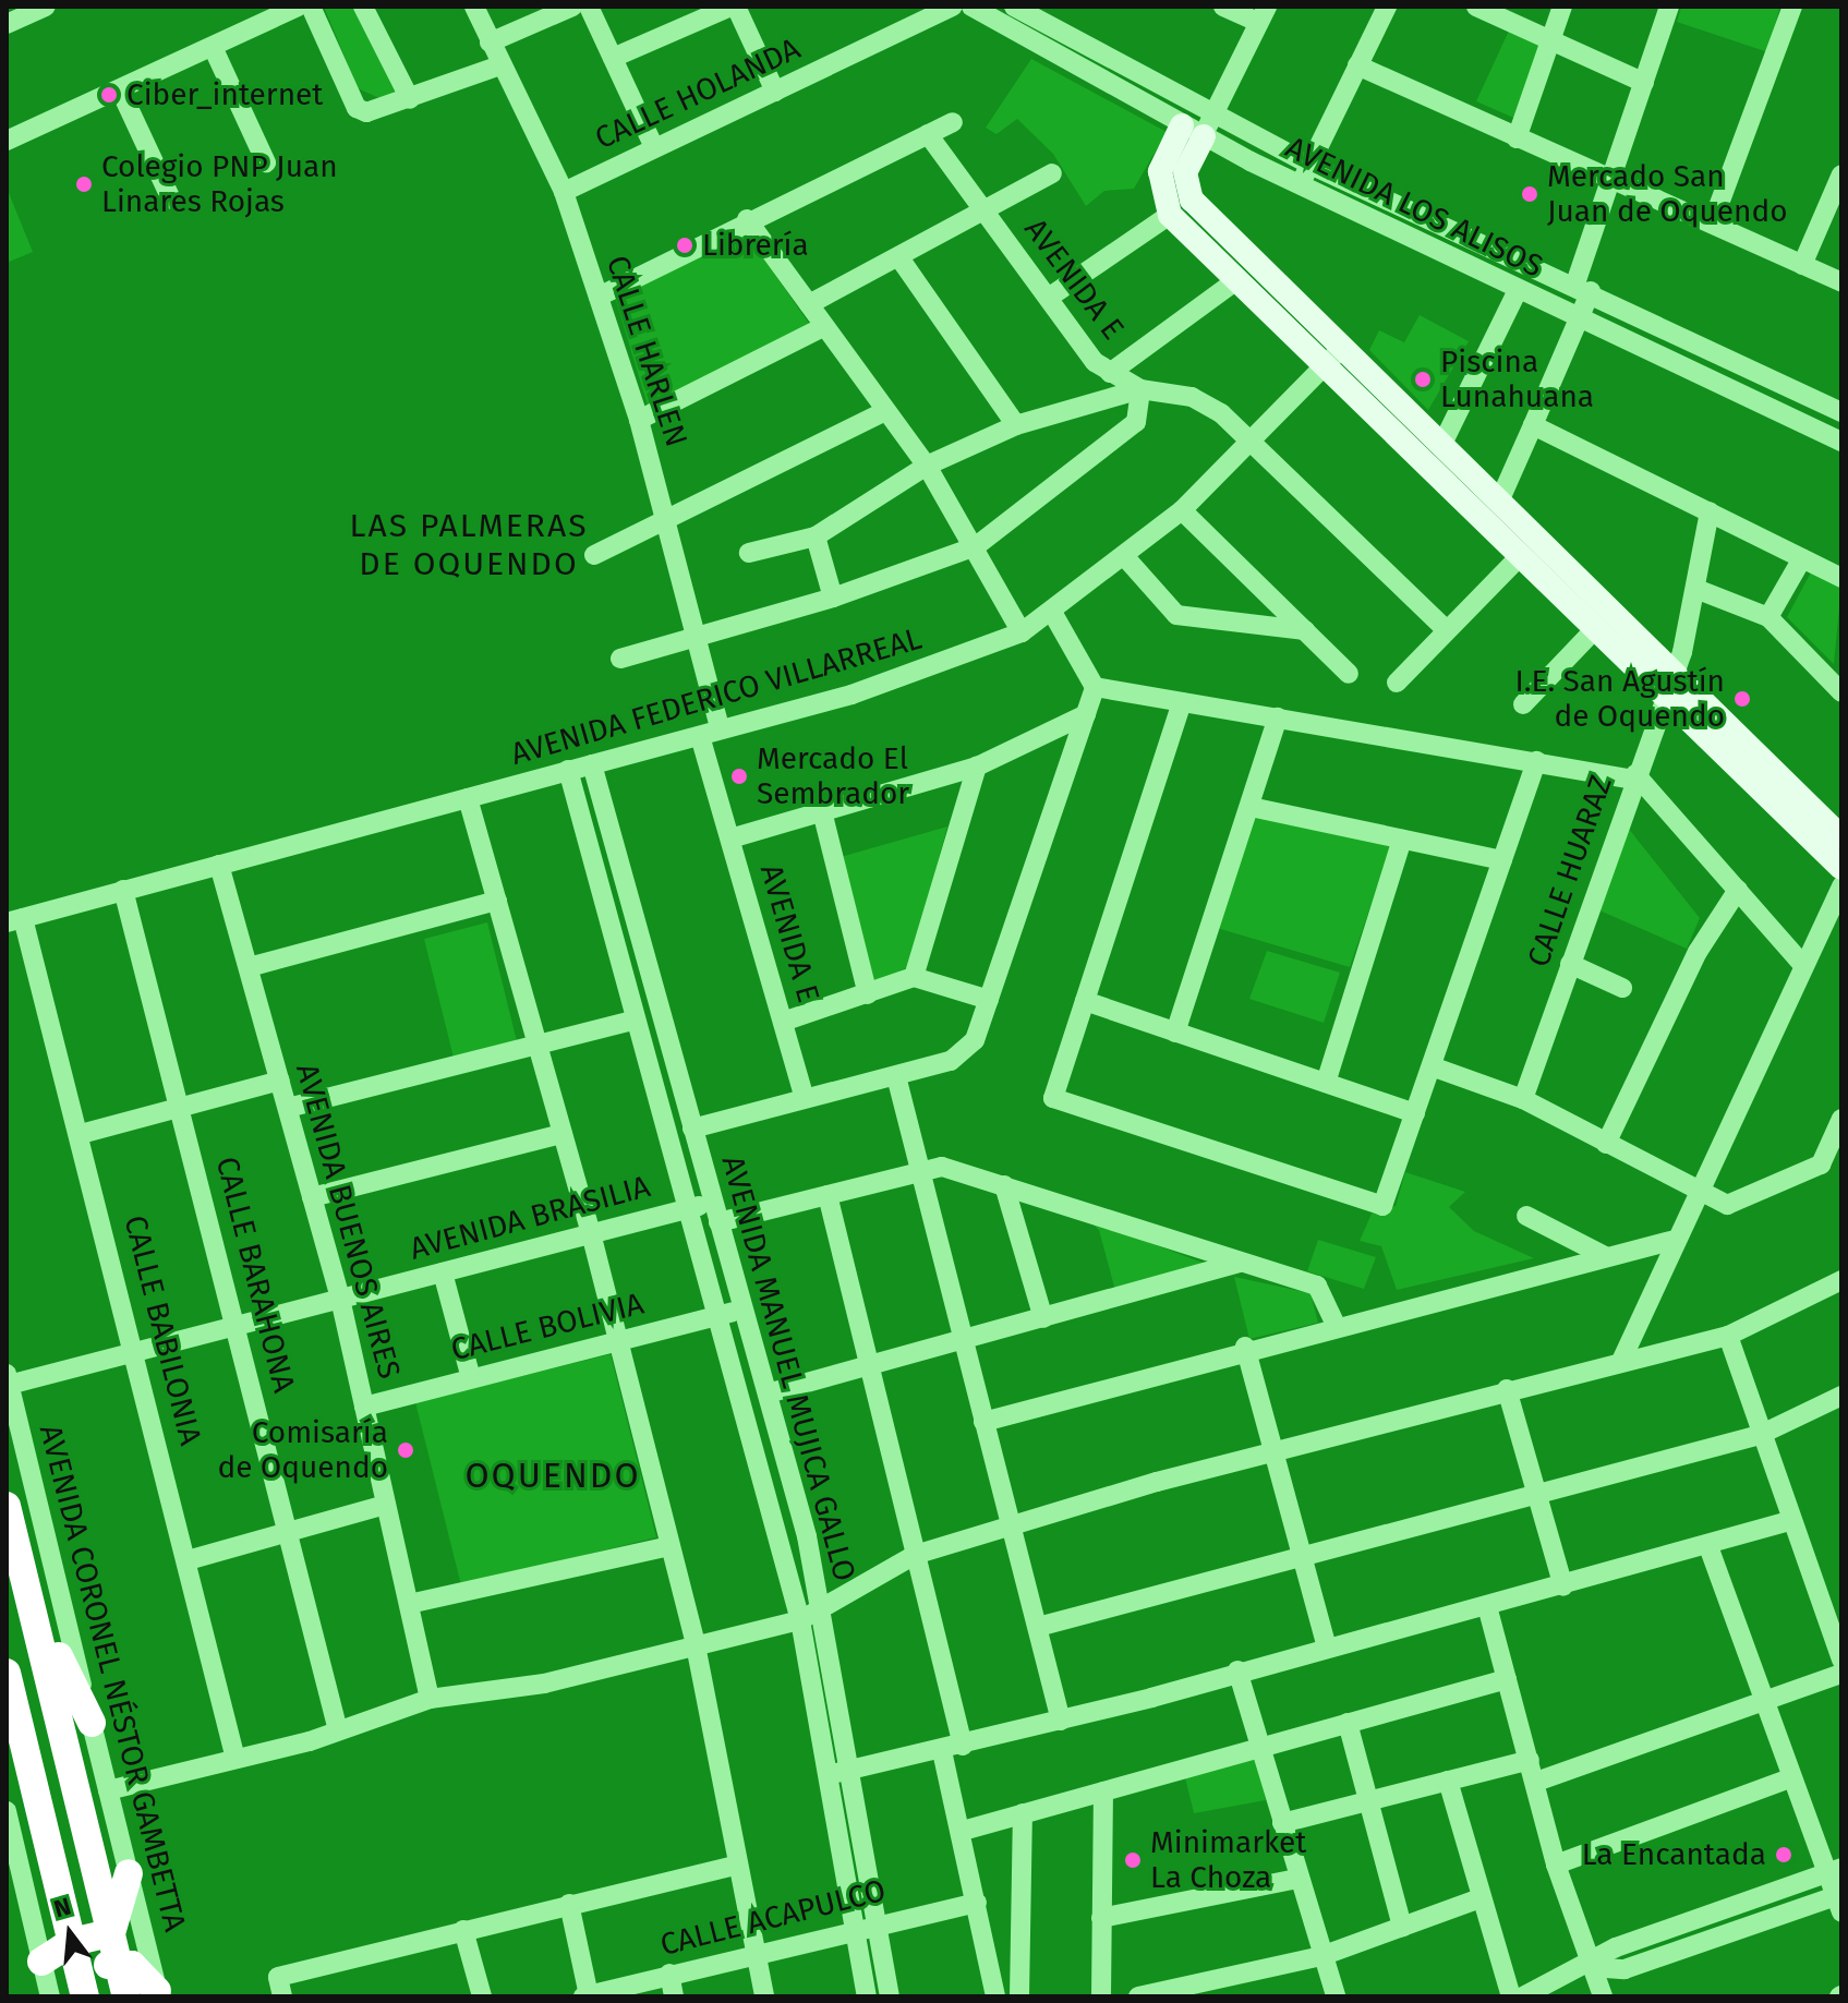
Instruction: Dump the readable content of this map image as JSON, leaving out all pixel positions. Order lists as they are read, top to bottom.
{
  "streets": {
    "street": [
      "CALLE HOLANDA",
      "AVENIDA LOS ALISOS",
      "AVENIDA E",
      "CALLE HARLEN",
      "AVENIDA FEDERICO VILLARREAL",
      "CALLE HUARAZ",
      "AVENIDA BRASILIA",
      "AVENIDA BUENOS AIRES",
      "CALLE BARAHONA",
      "CALLE BOLIVIA",
      "CALLE BABILONIA",
      "AVENIDA MANUEL MUJICA GALLO",
      "AVENIDA CORONEL NÉSTOR GAMBETTA",
      "CALLE ACAPULCO"
    ]
  },
  "crossings": [
    ["CALLE HOLANDA", "CALLE HARLEN"],
    ["AVENIDA E", "AVENIDA FEDERICO VILLARREAL"],
    ["CALLE HARLEN", "AVENIDA FEDERICO VILLARREAL"],
    ["AVENIDA FEDERICO VILLARREAL", "AVENIDA BUENOS AIRES"],
    ["AVENIDA FEDERICO VILLARREAL", "CALLE BARAHONA"],
    ["AVENIDA FEDERICO VILLARREAL", "CALLE BABILONIA"],
    ["AVENIDA FEDERICO VILLARREAL", "AVENIDA MANUEL MUJICA GALLO"],
    ["AVENIDA BRASILIA", "AVENIDA BUENOS AIRES"],
    ["AVENIDA BRASILIA", "CALLE BARAHONA"],
    ["AVENIDA BRASILIA", "CALLE BABILONIA"],
    ["AVENIDA BRASILIA", "AVENIDA MANUEL MUJICA GALLO"],
    ["AVENIDA BRASILIA", "AVENIDA CORONEL NÉSTOR GAMBETTA"],
    ["AVENIDA BUENOS AIRES", "CALLE BOLIVIA"],
    ["CALLE BOLIVIA", "AVENIDA MANUEL MUJICA GALLO"],
    ["AVENIDA MANUEL MUJICA GALLO", "CALLE ACAPULCO"]
  ],
  "districts": ["LAS PALMERAS DE OQUENDO", "OQUENDO"],
  "places": [
    "Ciber_internet",
    "Colegio PNP Juan Linares Rojas",
    "Mercado San Juan de Oquendo",
    "Librería",
    "Piscina Lunahuana",
    "I.E. San Agustín de Oquendo",
    "Mercado El Sembrador",
    "Comisaría de Oquendo",
    "La Encantada",
    "Minimarket La Choza"
  ],
  "north": "top"
}
